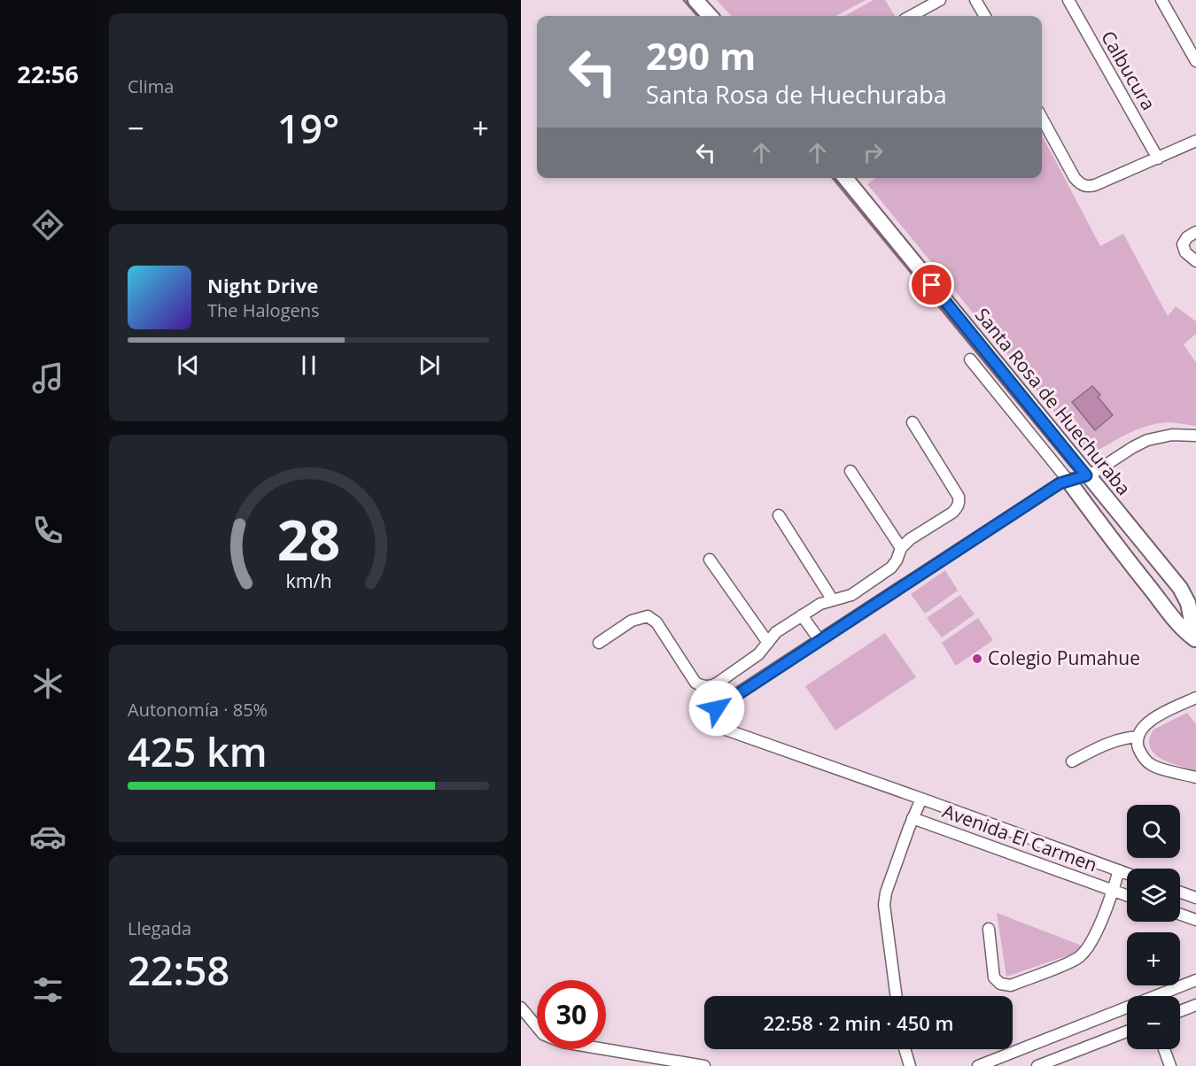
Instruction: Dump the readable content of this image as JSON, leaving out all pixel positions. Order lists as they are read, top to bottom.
{
  "streets": {
    "street": ["Calbucura", "Santa Rosa de Huechuraba", "Avenida El Carmen"]
  },
  "places": ["Colegio Pumahue"],
  "page": {
    "tabs": "22:56",
    "tile": [
      "Clima",
      ["Autonomía · 85%", "425 km"],
      ["Llegada", "22:58"]
    ],
    "turn": ["290 m", "Santa Rosa de Huechuraba"],
    "heat": ["−", "19°", "+"],
    "song": ["Night Drive", "The Halogens"],
    "map_buttons": ["+", "−"],
    "limit": "30",
    "trip": "22:58 · 2 min · 450 m",
    "gauge": ["28", "km/h"]
  }
}
